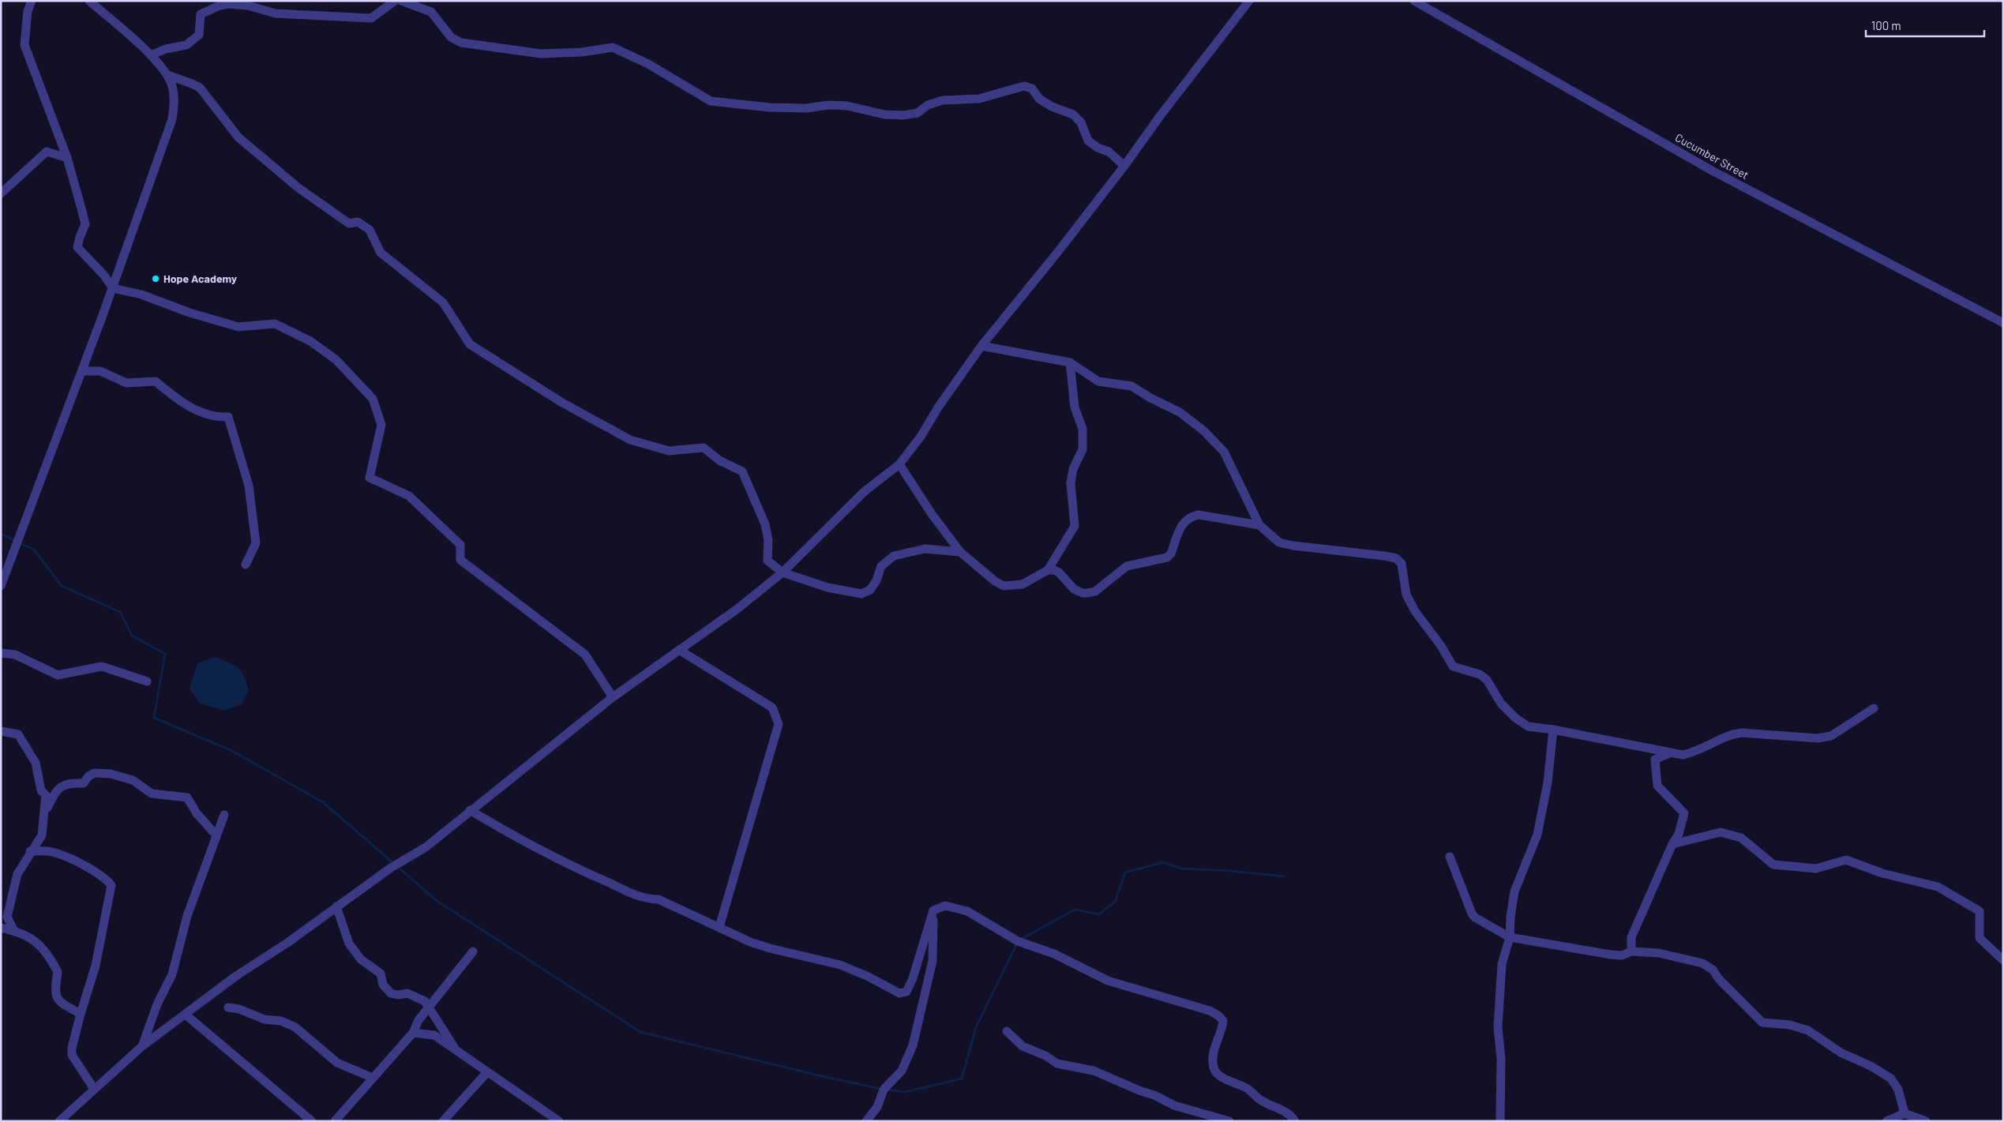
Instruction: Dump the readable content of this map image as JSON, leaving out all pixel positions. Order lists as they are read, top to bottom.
{
  "streets": {
    "street": ["Cucumber Street"]
  },
  "places": ["Hope Academy"],
  "scale_bar": "100 m"
}
